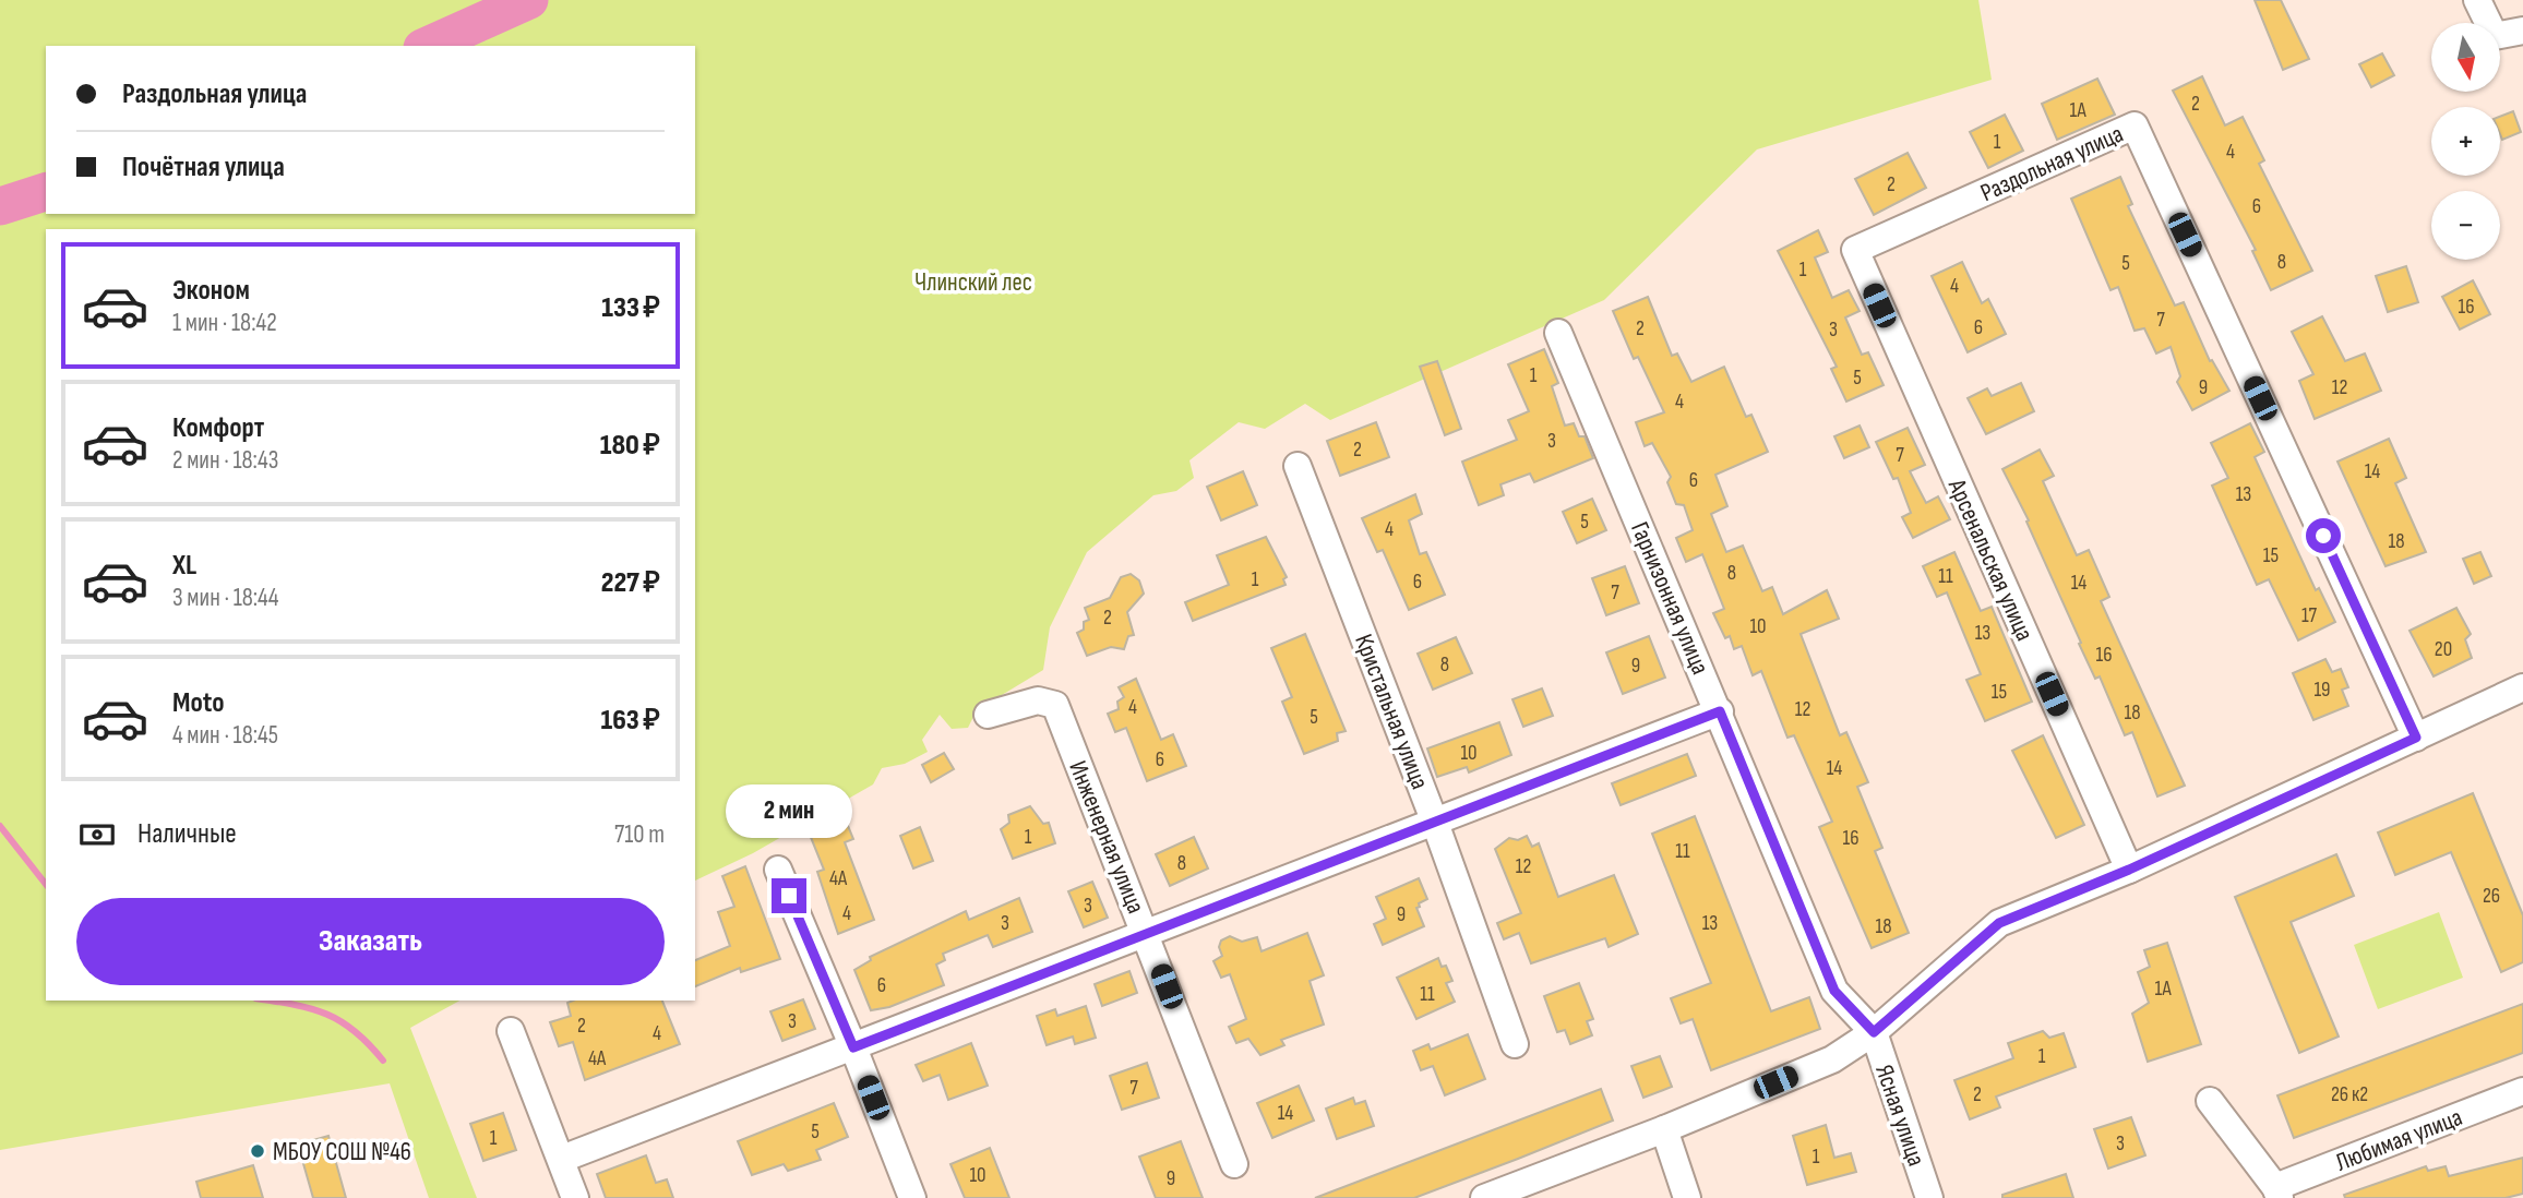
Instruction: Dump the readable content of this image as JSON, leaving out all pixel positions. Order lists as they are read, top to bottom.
{
  "streets": {
    "street": [
      "Раздольная улица",
      "Арсенальская улица",
      "Гарнизонная улица",
      "Кристальная улица",
      "Инженерная улица",
      "Ясная улица",
      "Любимая улица"
    ]
  },
  "crossings": [
    ["Раздольная улица", "Арсенальская улица"],
    ["Гарнизонная улица", "Ясная улица"]
  ],
  "parks": ["Члинский лес"],
  "places": ["МБОУ СОШ №46"],
  "house_numbers": [
    "2",
    "1А",
    "1",
    "4",
    "2",
    "6",
    "8",
    "5",
    "1",
    "4",
    "16",
    "7",
    "6",
    "2",
    "3",
    "1",
    "5",
    "9",
    "12",
    "4",
    "3",
    "2",
    "7",
    "14",
    "6",
    "13",
    "5",
    "4",
    "18",
    "15",
    "8",
    "11",
    "1",
    "6",
    "14",
    "7",
    "17",
    "2",
    "10",
    "13",
    "20",
    "16",
    "8",
    "9",
    "19",
    "15",
    "4",
    "12",
    "18",
    "5",
    "10",
    "6",
    "14",
    "1",
    "16",
    "11",
    "8",
    "12",
    "4А",
    "26",
    "3",
    "4",
    "9",
    "3",
    "13",
    "18",
    "6",
    "1А",
    "11",
    "3",
    "2",
    "4",
    "1",
    "4А",
    "7",
    "2",
    "26 к2",
    "14",
    "5",
    "1",
    "3",
    "1",
    "10",
    "9"
  ],
  "north": "bottom",
  "page": {
    "map_buttons": ["+", "−"],
    "banner": ["Раздольная улица", "Почётная улица"],
    "list": [
      {
        "name": "Эконом",
        "note": "1 мин · 18:42",
        "value": "133 ₽"
      },
      {
        "name": "Комфорт",
        "note": "2 мин · 18:43",
        "value": "180 ₽"
      },
      {
        "name": "XL",
        "note": "3 мин · 18:44",
        "value": "227 ₽"
      },
      {
        "name": "Moto",
        "note": "4 мин · 18:45",
        "value": "163 ₽"
      }
    ],
    "bubble": "2 мин",
    "pay": ["Наличные", "710 m"],
    "buttons": "Заказать"
  }
}
